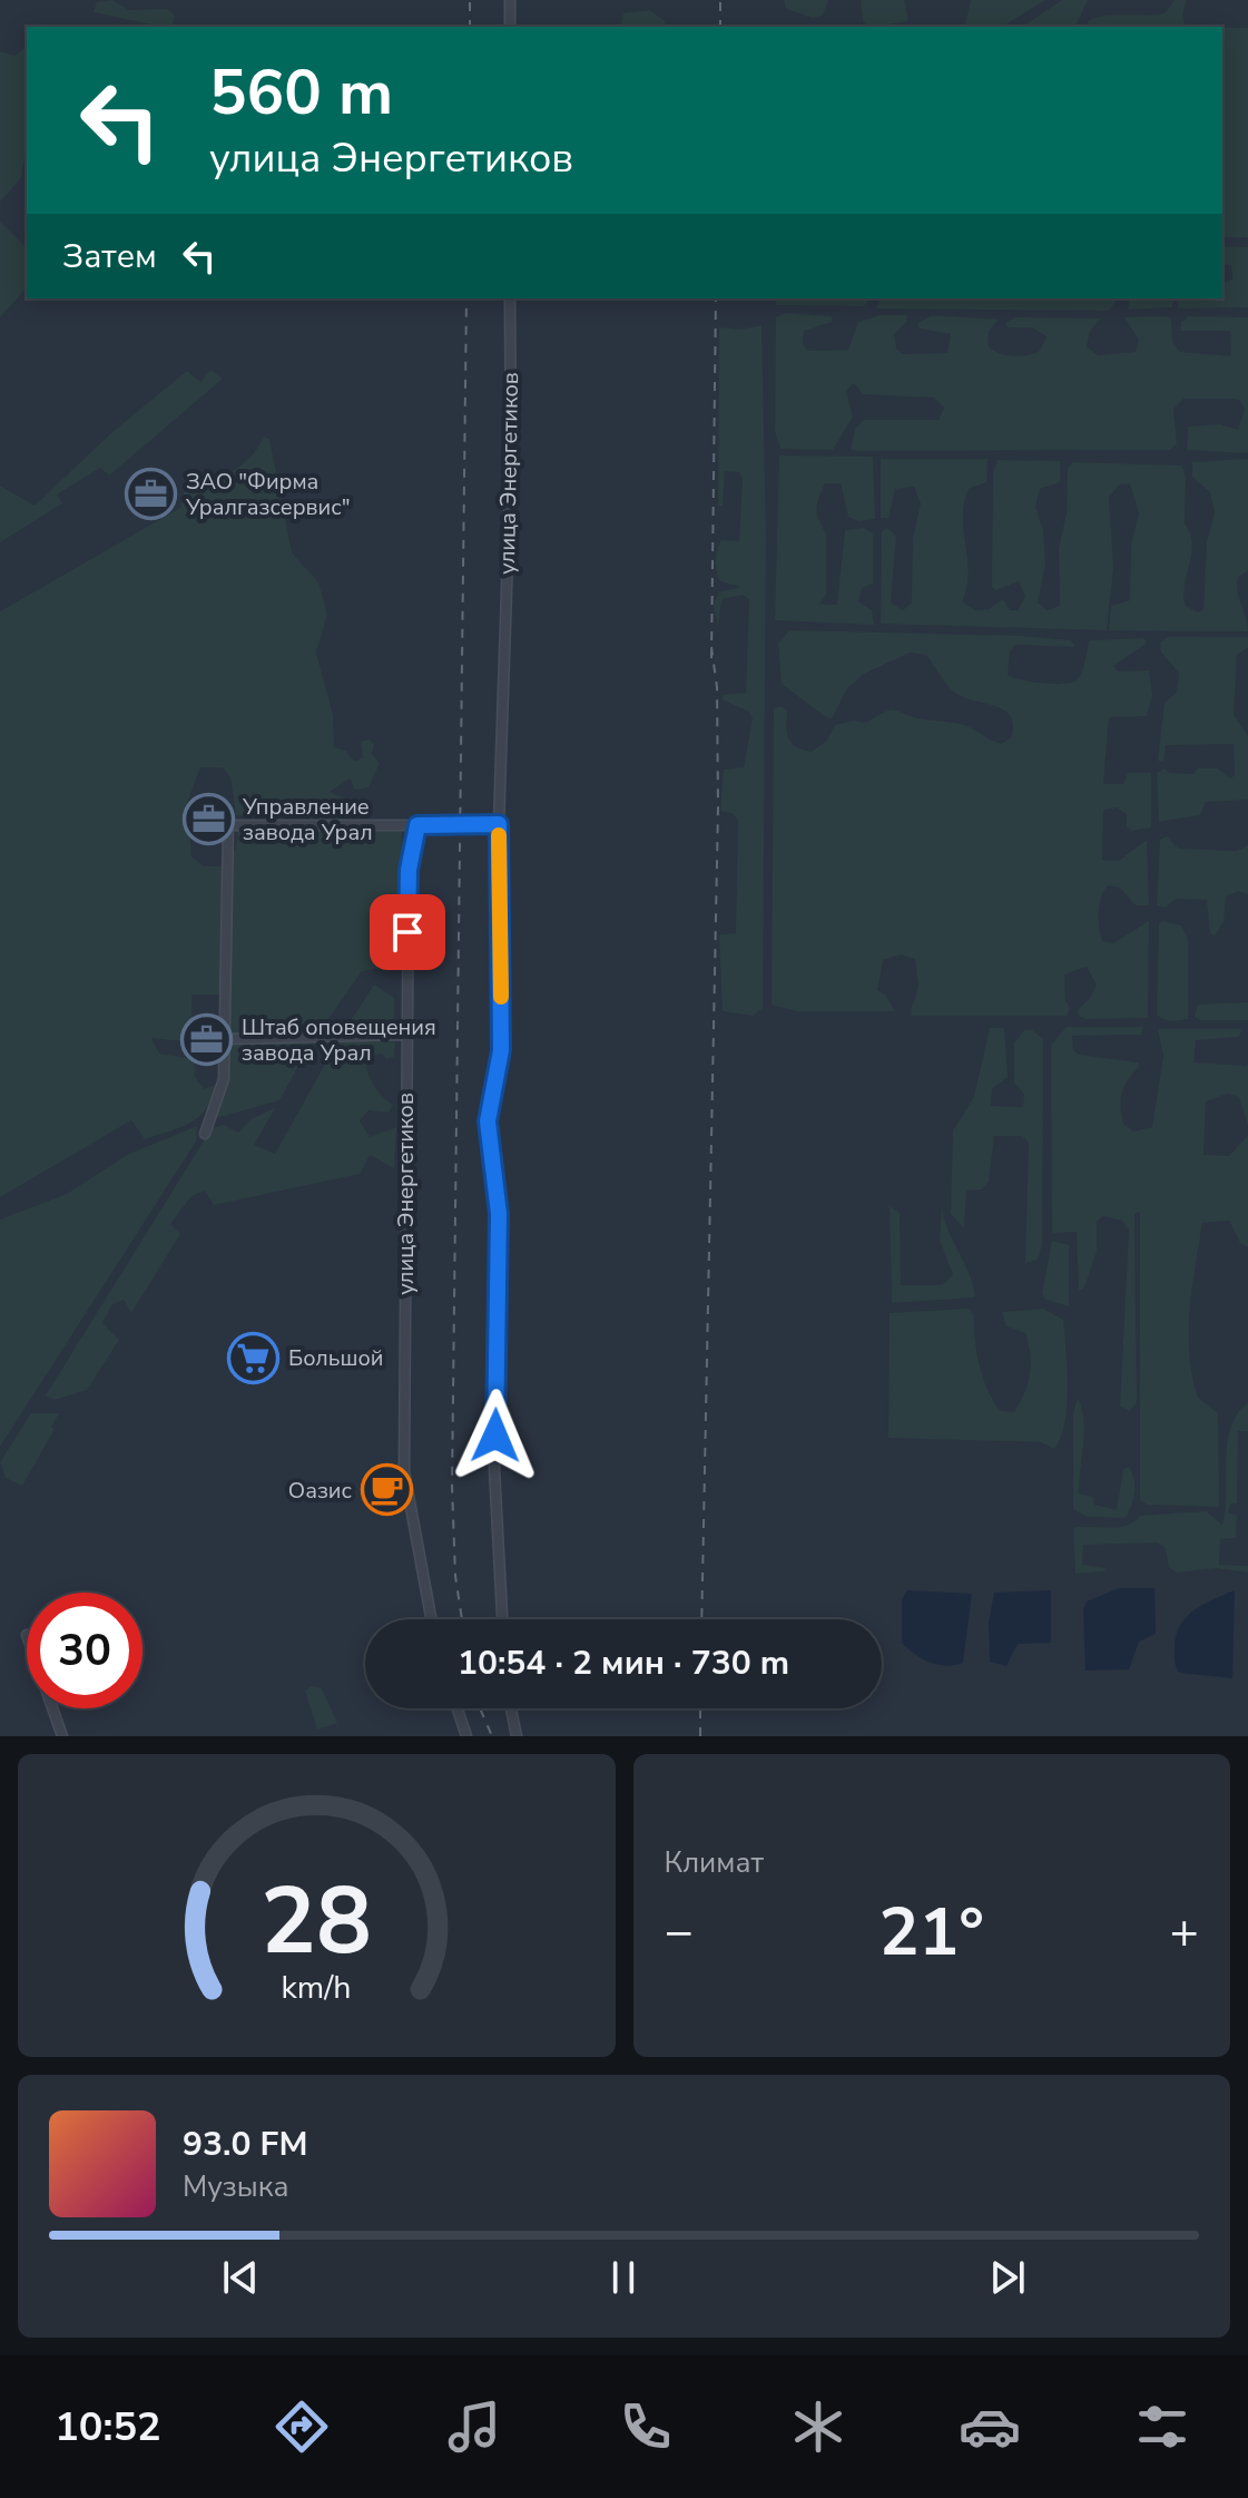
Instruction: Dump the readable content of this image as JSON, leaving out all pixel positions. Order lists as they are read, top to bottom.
{
  "streets": {
    "street": ["улица Энергетиков"]
  },
  "places": {
    "office": ["ЗАО \"Фирма Уралгазсервис\"", "Управление завода Урал", "Штаб оповещения завода Урал"],
    "supermarket": ["Большой"],
    "cafe": ["Оазис"]
  },
  "page": {
    "turn": ["560 m", "улица Энергетиков"],
    "then": "Затем",
    "limit": "30",
    "trip": "10:54 · 2 мин · 730 m",
    "tile": "Климат",
    "heat": ["−", "21°", "+"],
    "song": ["93.0 FM", "Музыка"],
    "tabs": "10:52",
    "gauge": ["28", "km/h"]
  }
}
